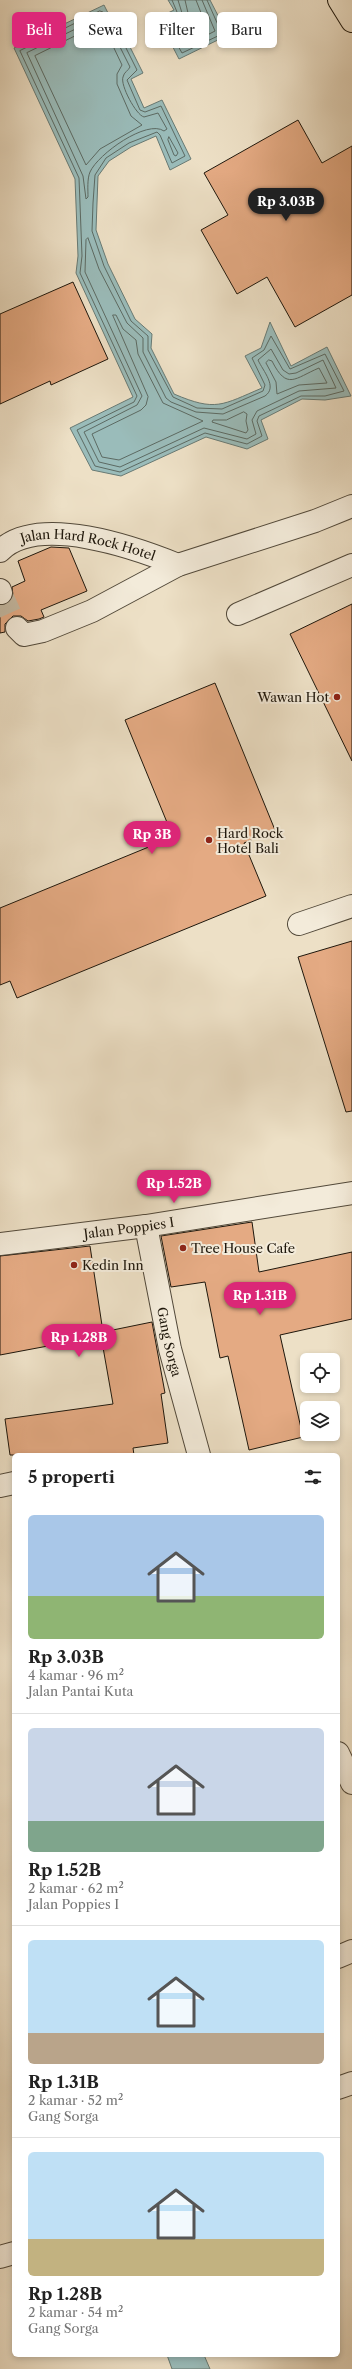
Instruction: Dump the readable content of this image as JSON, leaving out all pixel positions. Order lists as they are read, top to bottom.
{
  "streets": {
    "street": ["Jalan Hard Rock Hotel", "Jalan Poppies I", "Gang Sorga"]
  },
  "crossings": [
    ["Jalan Poppies I", "Gang Sorga"]
  ],
  "places": [
    "Wawan Hot",
    "Hard Rock Hotel Bali",
    "Tree House Cafe",
    "Kedin Inn"
  ],
  "page": {
    "chip": [
      "Beli",
      "Sewa",
      "Filter",
      "Baru"
    ],
    "price": [
      "Rp 3.03B",
      "Rp 3B",
      "Rp 1.52B",
      "Rp 1.31B",
      "Rp 1.28B"
    ],
    "heading": "5 properti",
    "list": [
      {
        "name": "Rp 3.03B",
        "note": "4 kamar · 96 m² · Jalan Pantai Kuta"
      },
      {
        "name": "Rp 1.52B",
        "note": "2 kamar · 62 m² · Jalan Poppies I"
      },
      {
        "name": "Rp 1.31B",
        "note": "2 kamar · 52 m² · Gang Sorga"
      },
      {
        "name": "Rp 1.28B",
        "note": "2 kamar · 54 m² · Gang Sorga"
      }
    ]
  }
}
